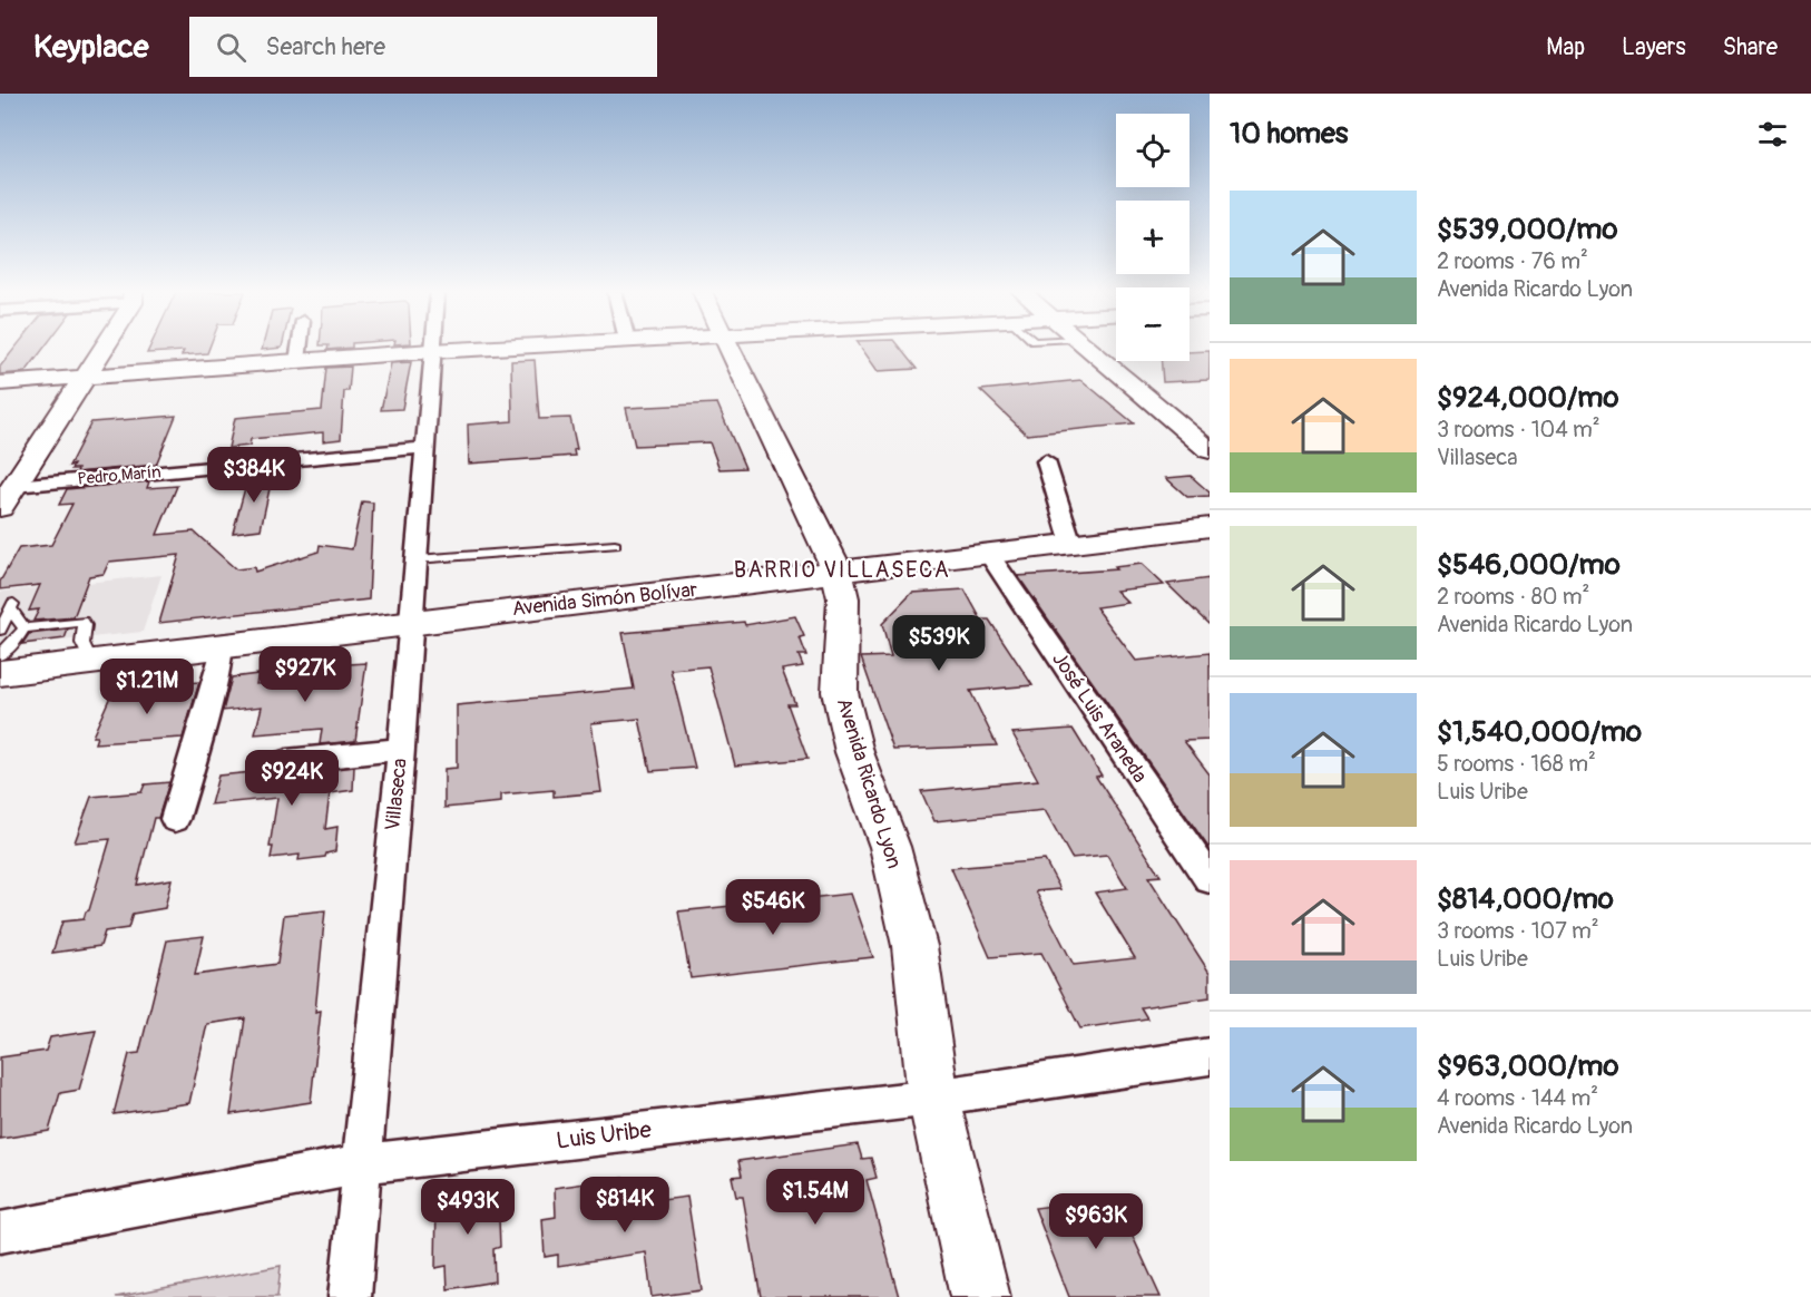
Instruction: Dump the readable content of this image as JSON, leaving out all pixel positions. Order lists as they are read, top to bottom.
{
  "streets": {
    "street": [
      "Pedro Marín",
      "Avenida Simón Bolívar",
      "José Luis Araneda",
      "Avenida Ricardo Lyon",
      "Villaseca",
      "Luis Uribe"
    ]
  },
  "crossings": [
    ["Pedro Marín", "Villaseca"],
    ["Avenida Simón Bolívar", "José Luis Araneda"],
    ["Avenida Simón Bolívar", "Avenida Ricardo Lyon"],
    ["Avenida Simón Bolívar", "Villaseca"],
    ["Avenida Ricardo Lyon", "Luis Uribe"],
    ["Villaseca", "Luis Uribe"]
  ],
  "districts": ["BARRIO VILLASECA"],
  "page": {
    "header": "Keyplace",
    "search": "Search here",
    "nav": ["Map", "Layers", "Share"],
    "heading": "10 homes",
    "map_buttons": ["+", "−"],
    "list": [
      {
        "name": "$539,000/mo",
        "note": "2 rooms · 76 m² · Avenida Ricardo Lyon"
      },
      {
        "name": "$924,000/mo",
        "note": "3 rooms · 104 m² · Villaseca"
      },
      {
        "name": "$546,000/mo",
        "note": "2 rooms · 80 m² · Avenida Ricardo Lyon"
      },
      {
        "name": "$1,540,000/mo",
        "note": "5 rooms · 168 m² · Luis Uribe"
      },
      {
        "name": "$814,000/mo",
        "note": "3 rooms · 107 m² · Luis Uribe"
      },
      {
        "name": "$963,000/mo",
        "note": "4 rooms · 144 m² · Avenida Ricardo Lyon"
      }
    ],
    "price": [
      "$384K",
      "$539K",
      "$927K",
      "$1.21M",
      "$924K",
      "$546K",
      "$1.54M",
      "$814K",
      "$493K",
      "$963K"
    ]
  }
}
